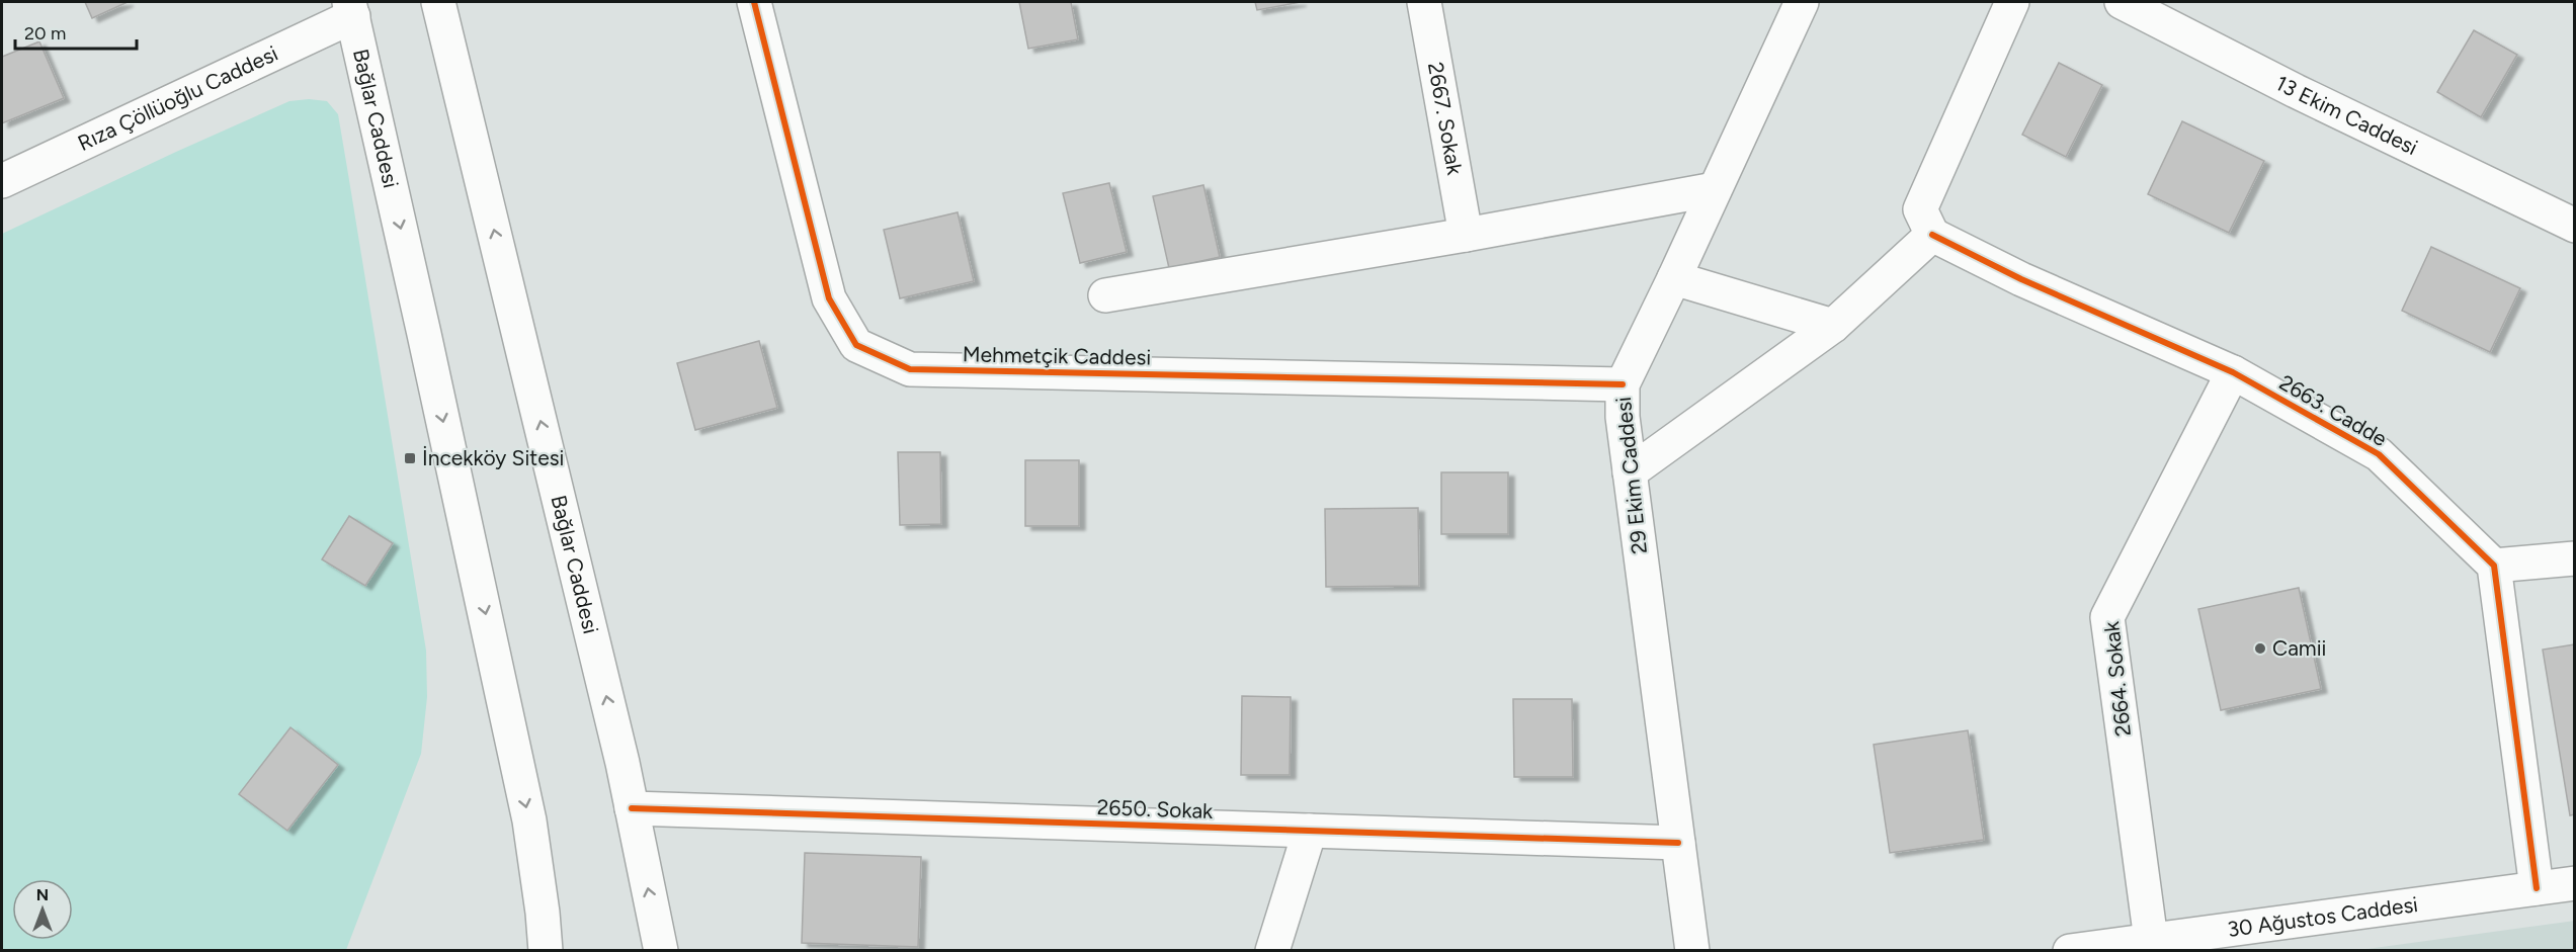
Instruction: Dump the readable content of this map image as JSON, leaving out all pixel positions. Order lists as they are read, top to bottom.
{
  "streets": {
    "street": [
      "Rıza Çöllüoğlu Caddesi",
      "13 Ekim Caddesi",
      "2667. Sokak",
      "Bağlar Caddesi",
      "Mehmetçik Caddesi",
      "2663. Cadde",
      "29 Ekim Caddesi",
      "2664. Sokak",
      "2650. Sokak",
      "30 Ağustos Caddesi"
    ]
  },
  "crossings": [
    ["Rıza Çöllüoğlu Caddesi", "Bağlar Caddesi"],
    ["Bağlar Caddesi", "2650. Sokak"],
    ["Mehmetçik Caddesi", "29 Ekim Caddesi"],
    ["2663. Cadde", "2664. Sokak"],
    ["29 Ekim Caddesi", "2650. Sokak"],
    ["2664. Sokak", "30 Ağustos Caddesi"]
  ],
  "places": {
    "transit": ["İncekköy Sitesi"],
    "other": ["Camii"]
  },
  "scale_bar": "20 m",
  "north": "top"
}
